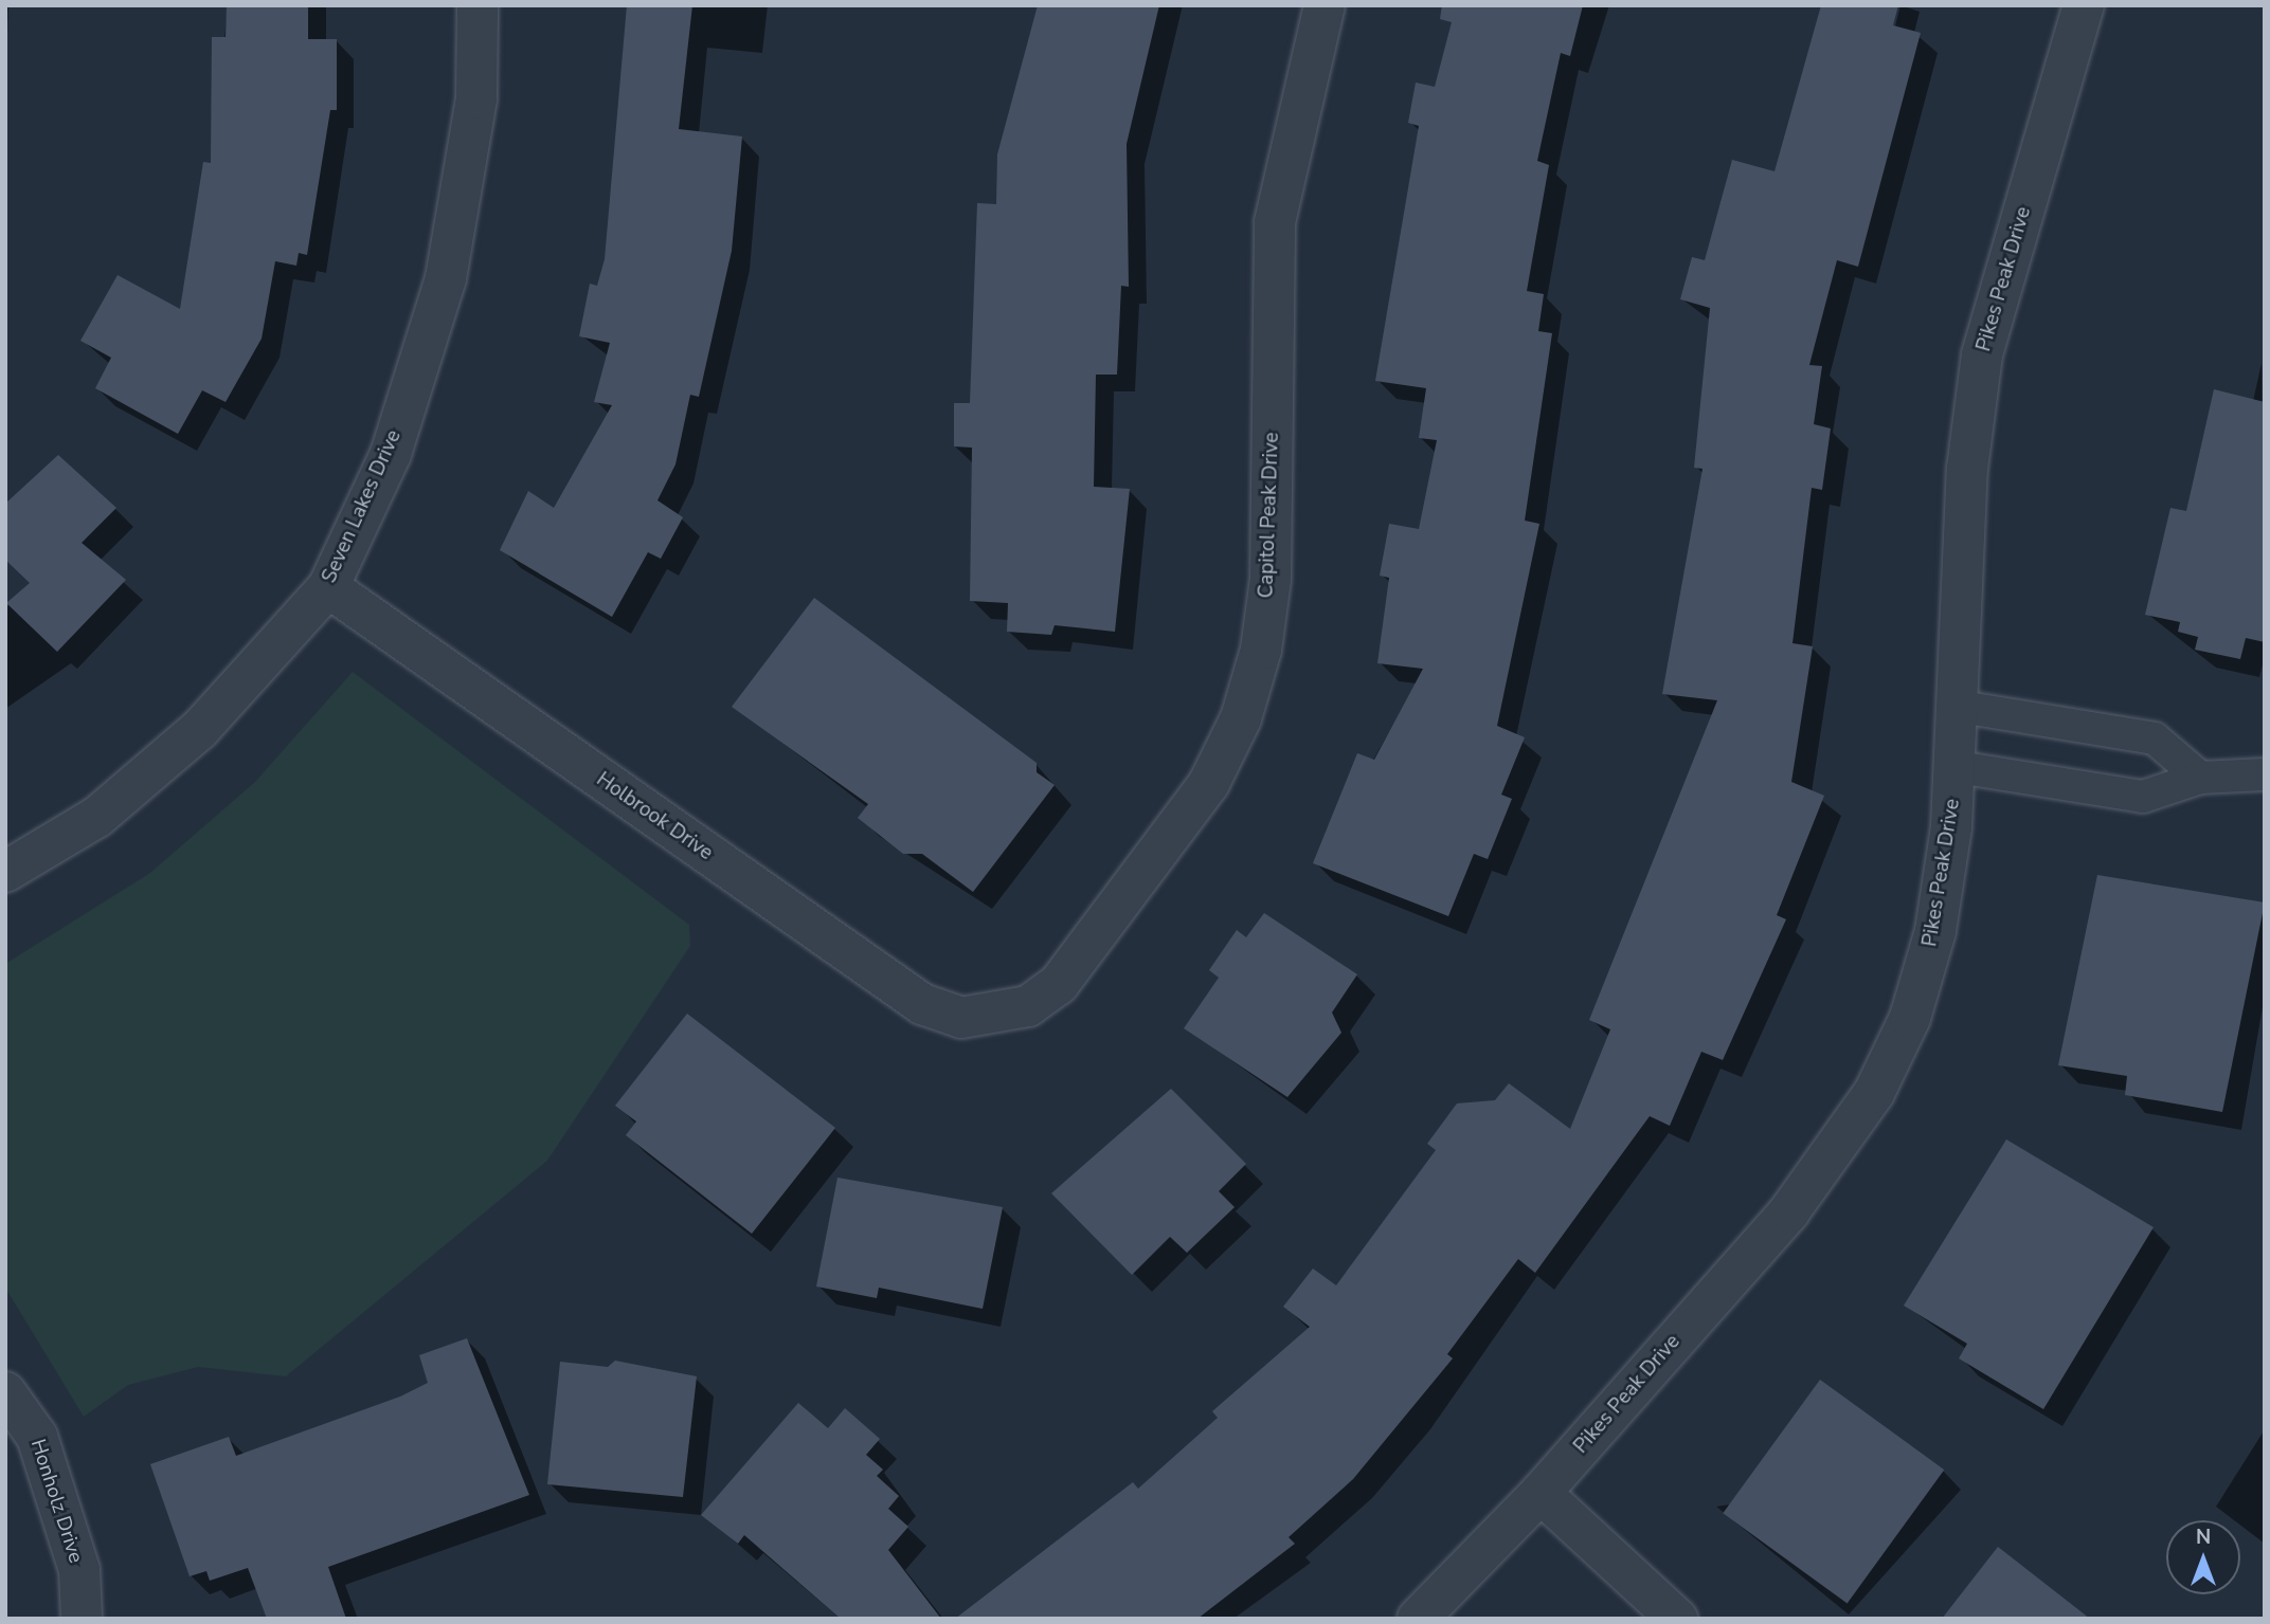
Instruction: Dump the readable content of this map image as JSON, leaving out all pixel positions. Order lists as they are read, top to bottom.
{
  "streets": {
    "street": [
      "Pikes Peak Drive",
      "Seven Lakes Drive",
      "Capitol Peak Drive",
      "Holbrook Drive",
      "Honholz Drive"
    ]
  },
  "crossings": [
    ["Seven Lakes Drive", "Holbrook Drive"],
    ["Capitol Peak Drive", "Holbrook Drive"]
  ],
  "north": "top"
}
